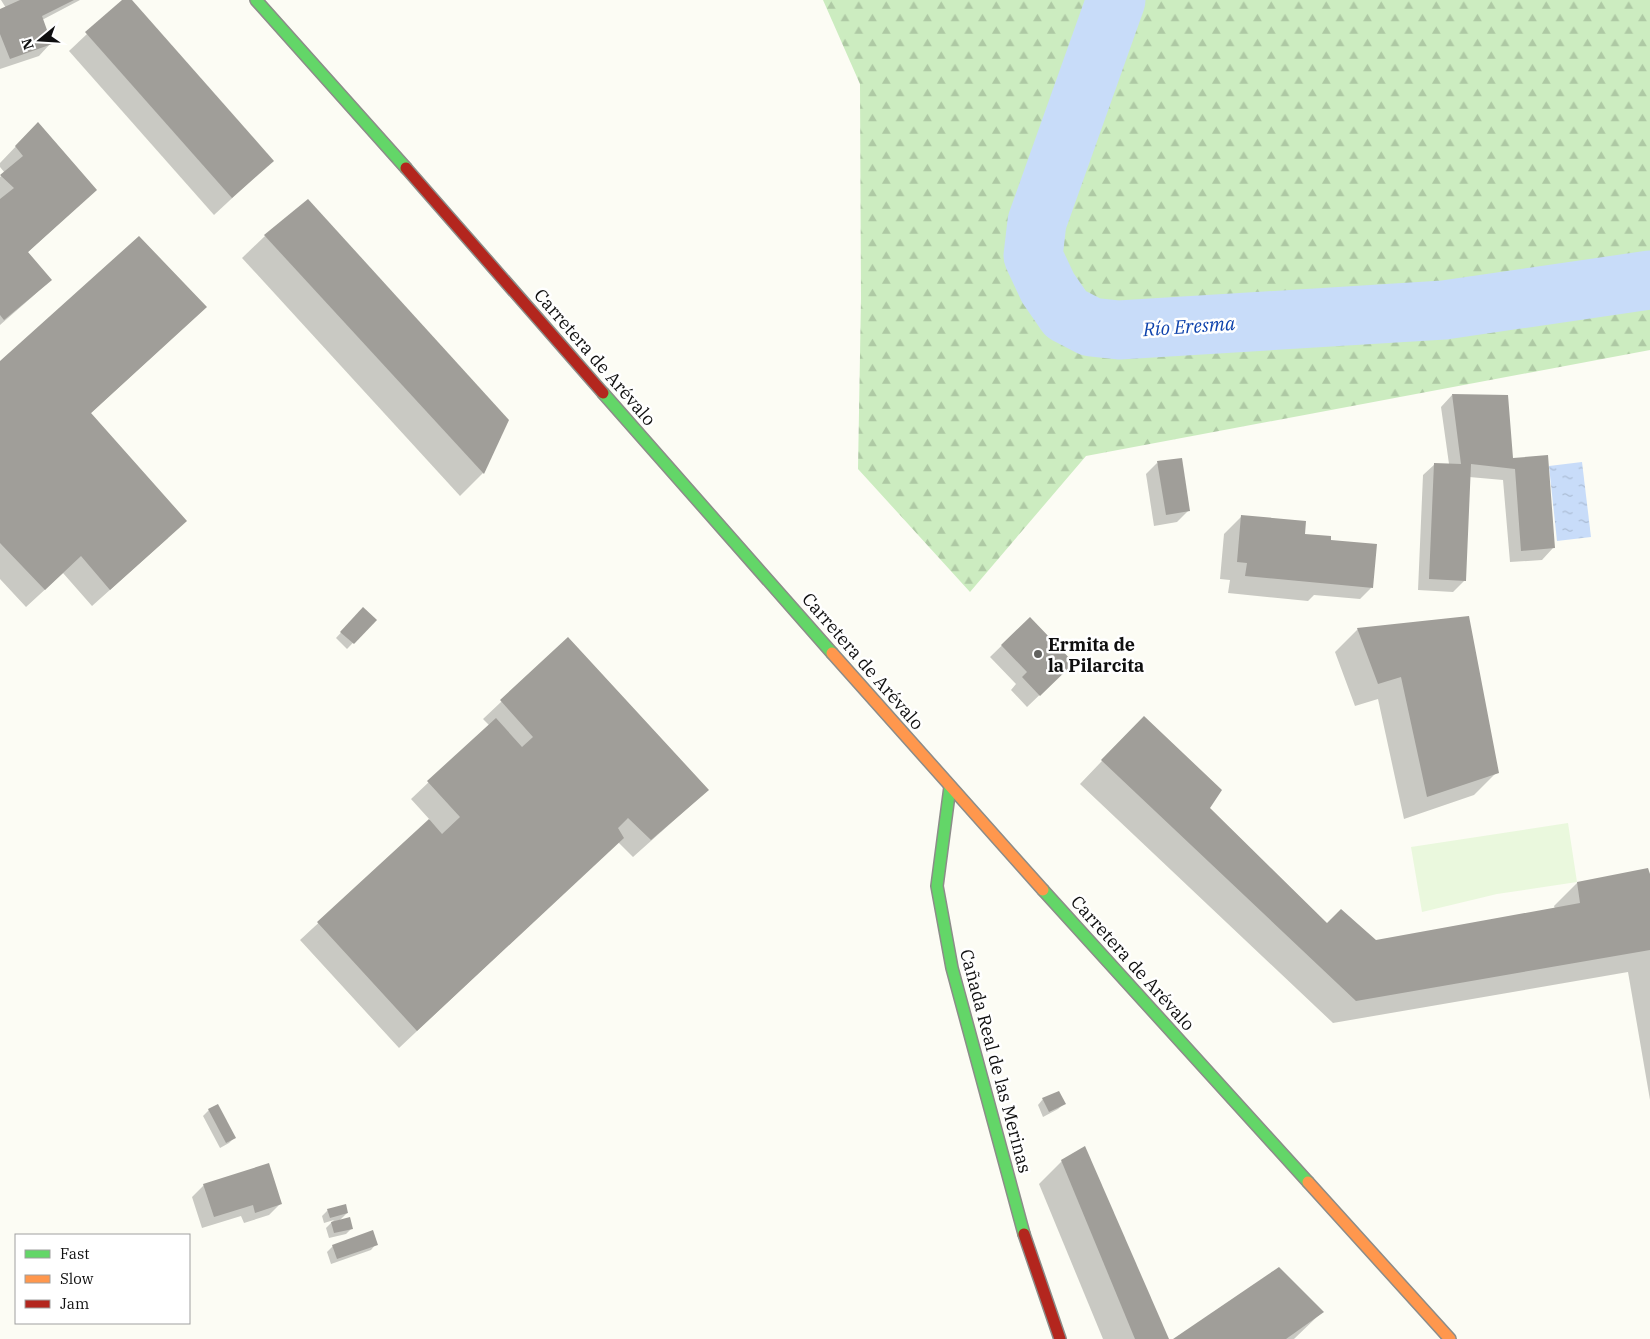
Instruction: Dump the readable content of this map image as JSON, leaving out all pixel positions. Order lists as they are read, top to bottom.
{
  "streets": {
    "main road": ["Carretera de Arévalo", "Cañada Real de las Merinas"]
  },
  "crossings": [
    ["Carretera de Arévalo", "Cañada Real de las Merinas"]
  ],
  "water": ["Río Eresma"],
  "places": ["Ermita de la Pilarcita"],
  "legend": ["Fast", "Slow", "Jam"],
  "north": "left"
}
